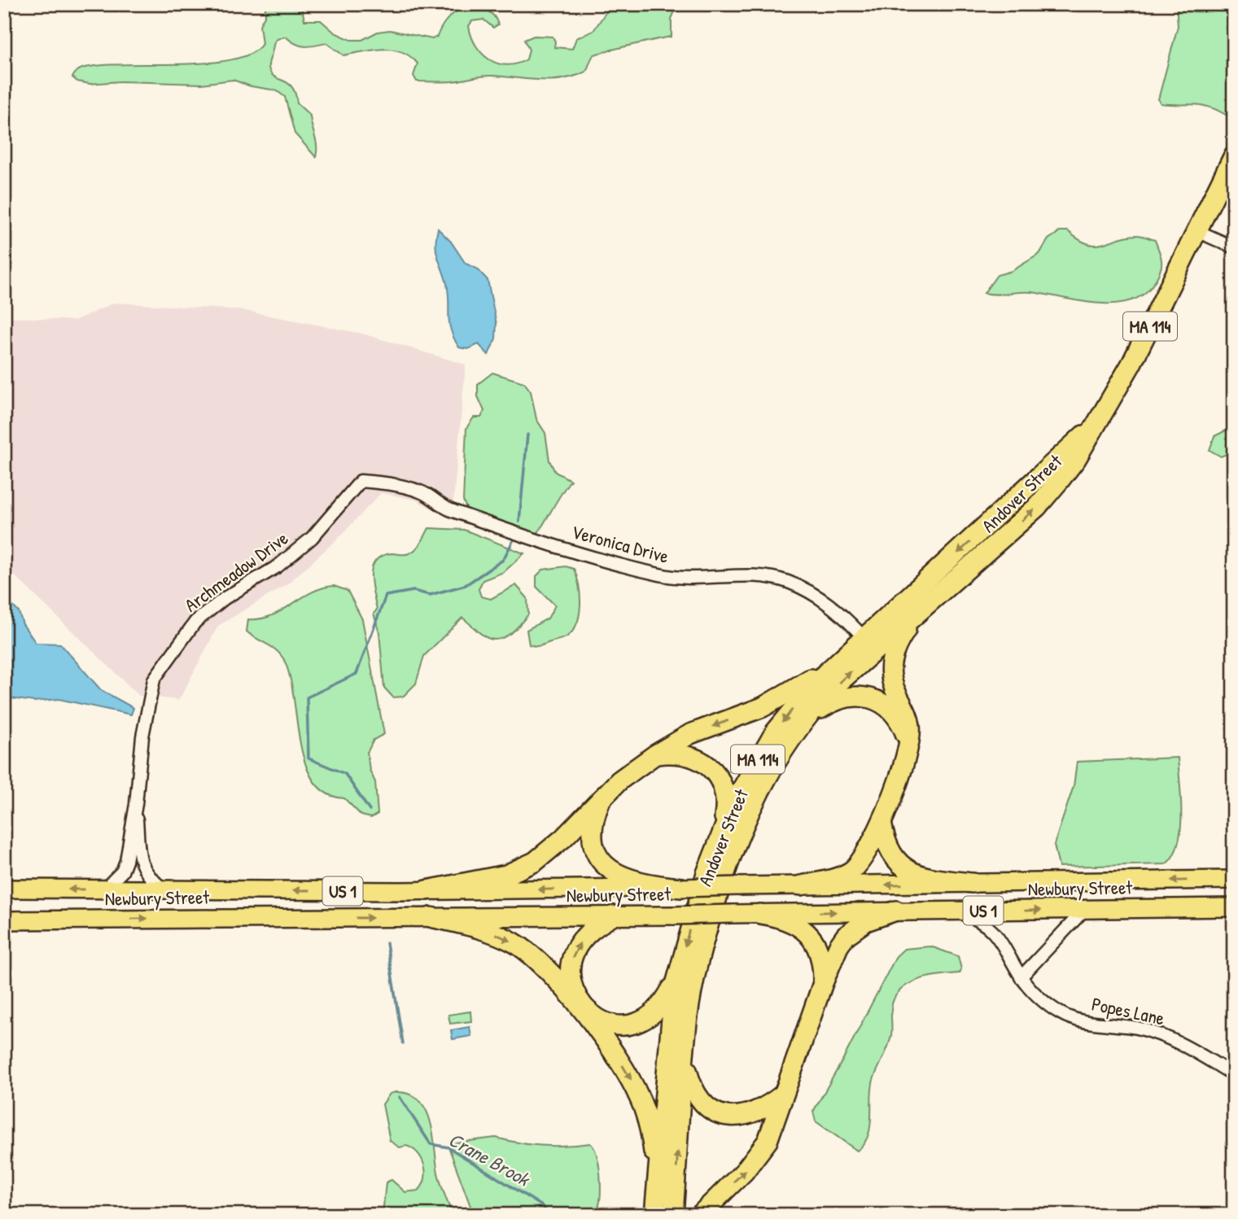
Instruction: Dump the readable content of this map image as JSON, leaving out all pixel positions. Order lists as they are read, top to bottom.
{
  "streets": {
    "highway": ["MA 114", "Andover Street"],
    "main road": ["Newbury Street", "US 1"],
    "street": ["Veronica Drive", "Archmeadow Drive", "Popes Lane"]
  },
  "crossings": [
    ["Andover Street", "Veronica Drive"],
    ["Veronica Drive", "Archmeadow Drive"],
    ["Archmeadow Drive", "Newbury Street"],
    ["Newbury Street", "Popes Lane"]
  ],
  "water": ["Crane Brook"]
}
